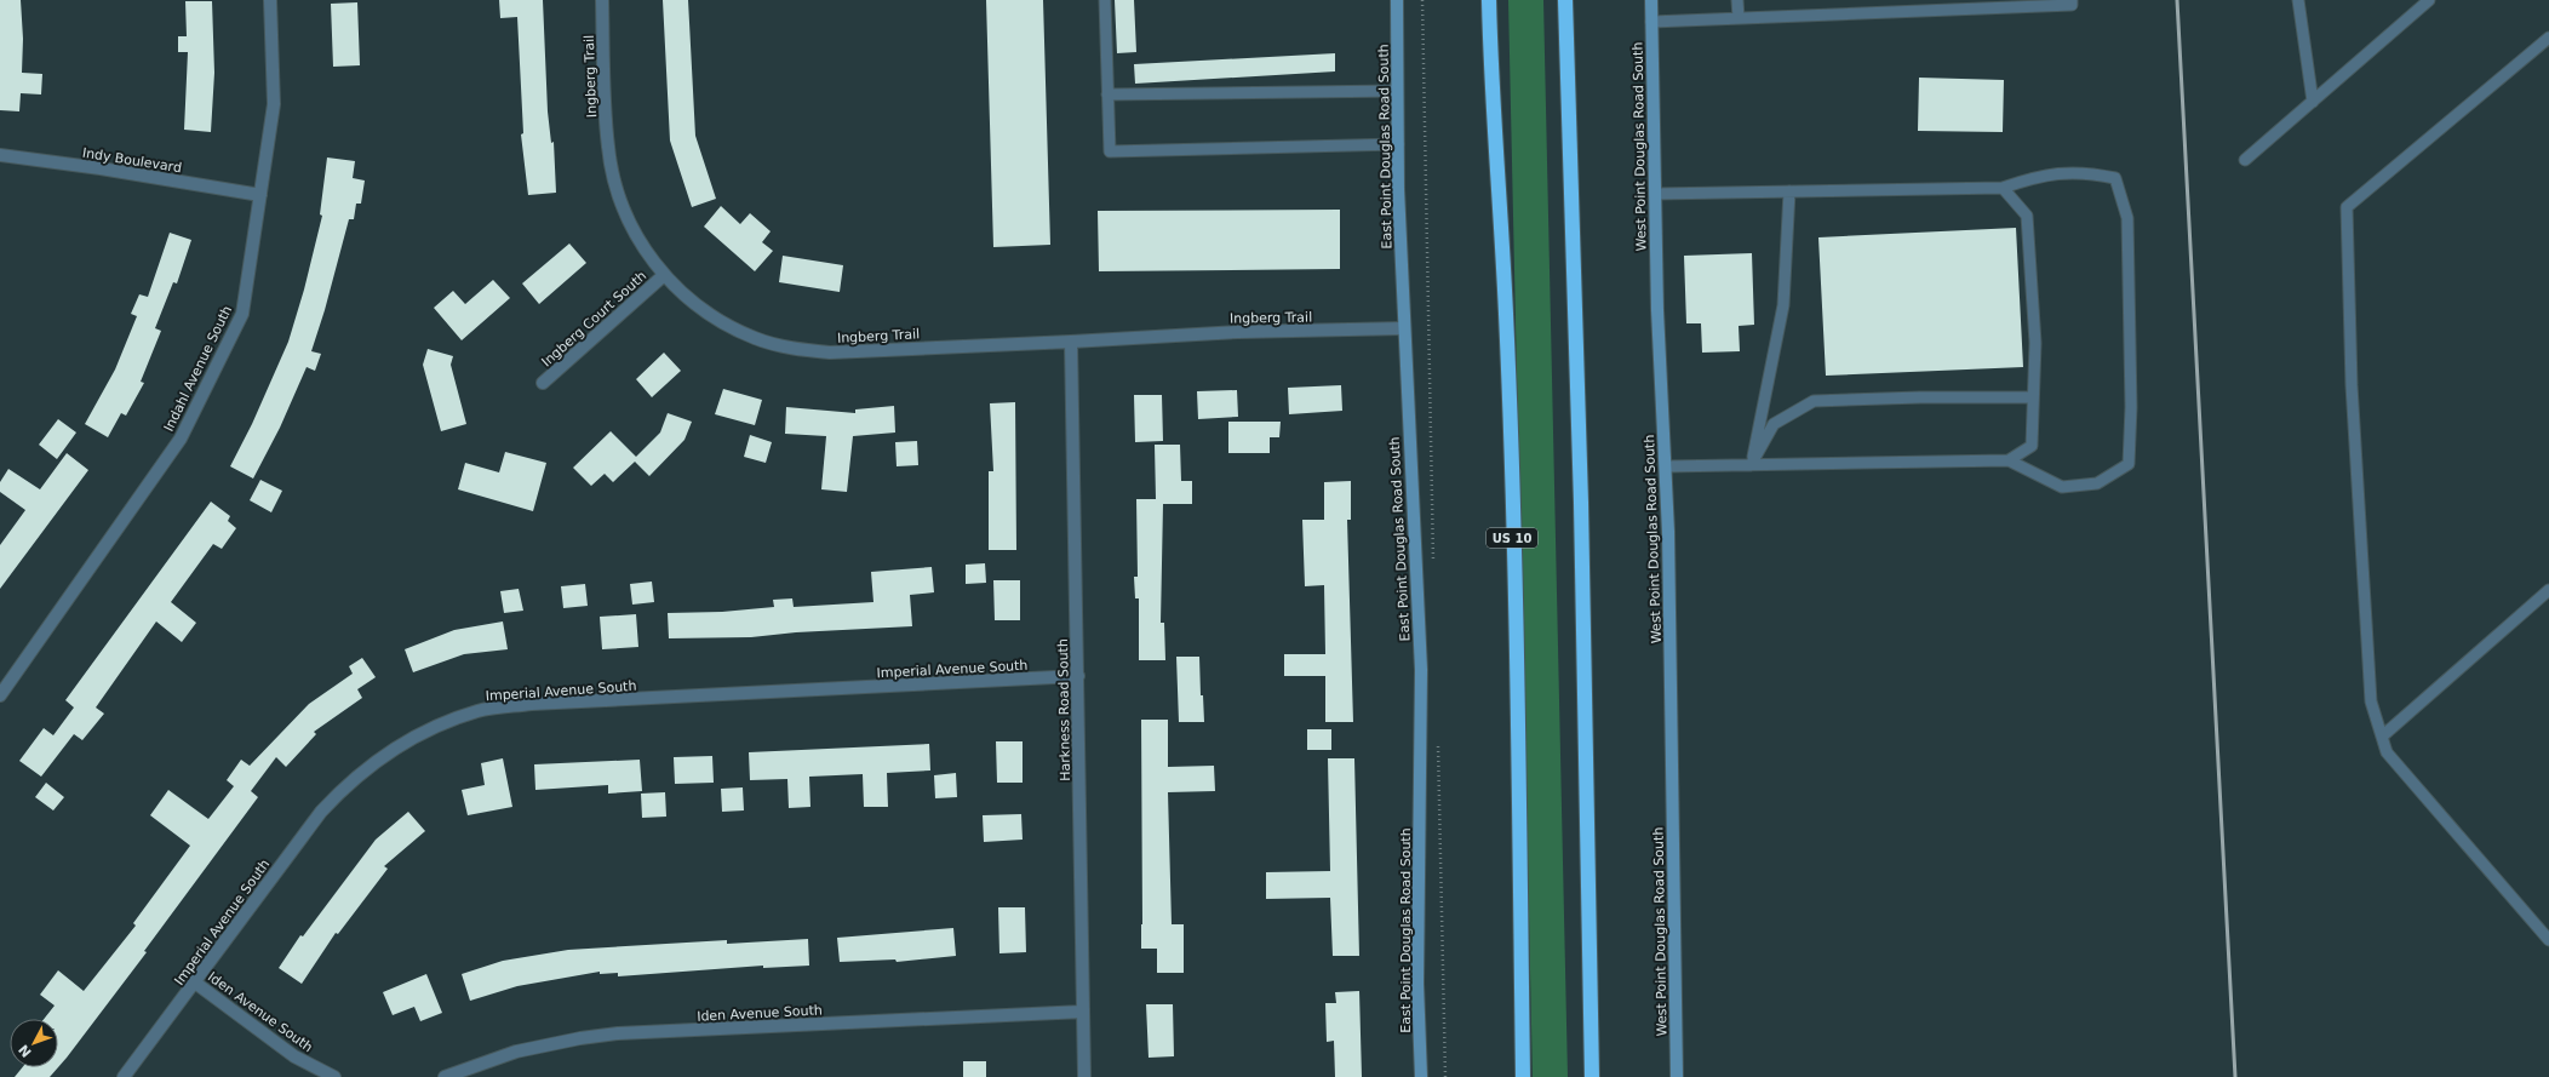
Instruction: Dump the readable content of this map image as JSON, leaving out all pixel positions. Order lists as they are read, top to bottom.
{
  "streets": {
    "highway": ["US 10"],
    "street": [
      "Ingberg Trail",
      "East Point Douglas Road South",
      "West Point Douglas Road South",
      "Indy Boulevard",
      "Ingberg Court South",
      "Indahl Avenue South",
      "Imperial Avenue South",
      "Harkness Road South",
      "Iden Avenue South"
    ]
  },
  "crossings": [
    ["Ingberg Trail", "East Point Douglas Road South"],
    ["Ingberg Trail", "Ingberg Court South"],
    ["Ingberg Trail", "Harkness Road South"],
    ["Indy Boulevard", "Indahl Avenue South"],
    ["Imperial Avenue South", "Harkness Road South"],
    ["Imperial Avenue South", "Iden Avenue South"],
    ["Harkness Road South", "Iden Avenue South"]
  ],
  "north": "bottom left"
}
